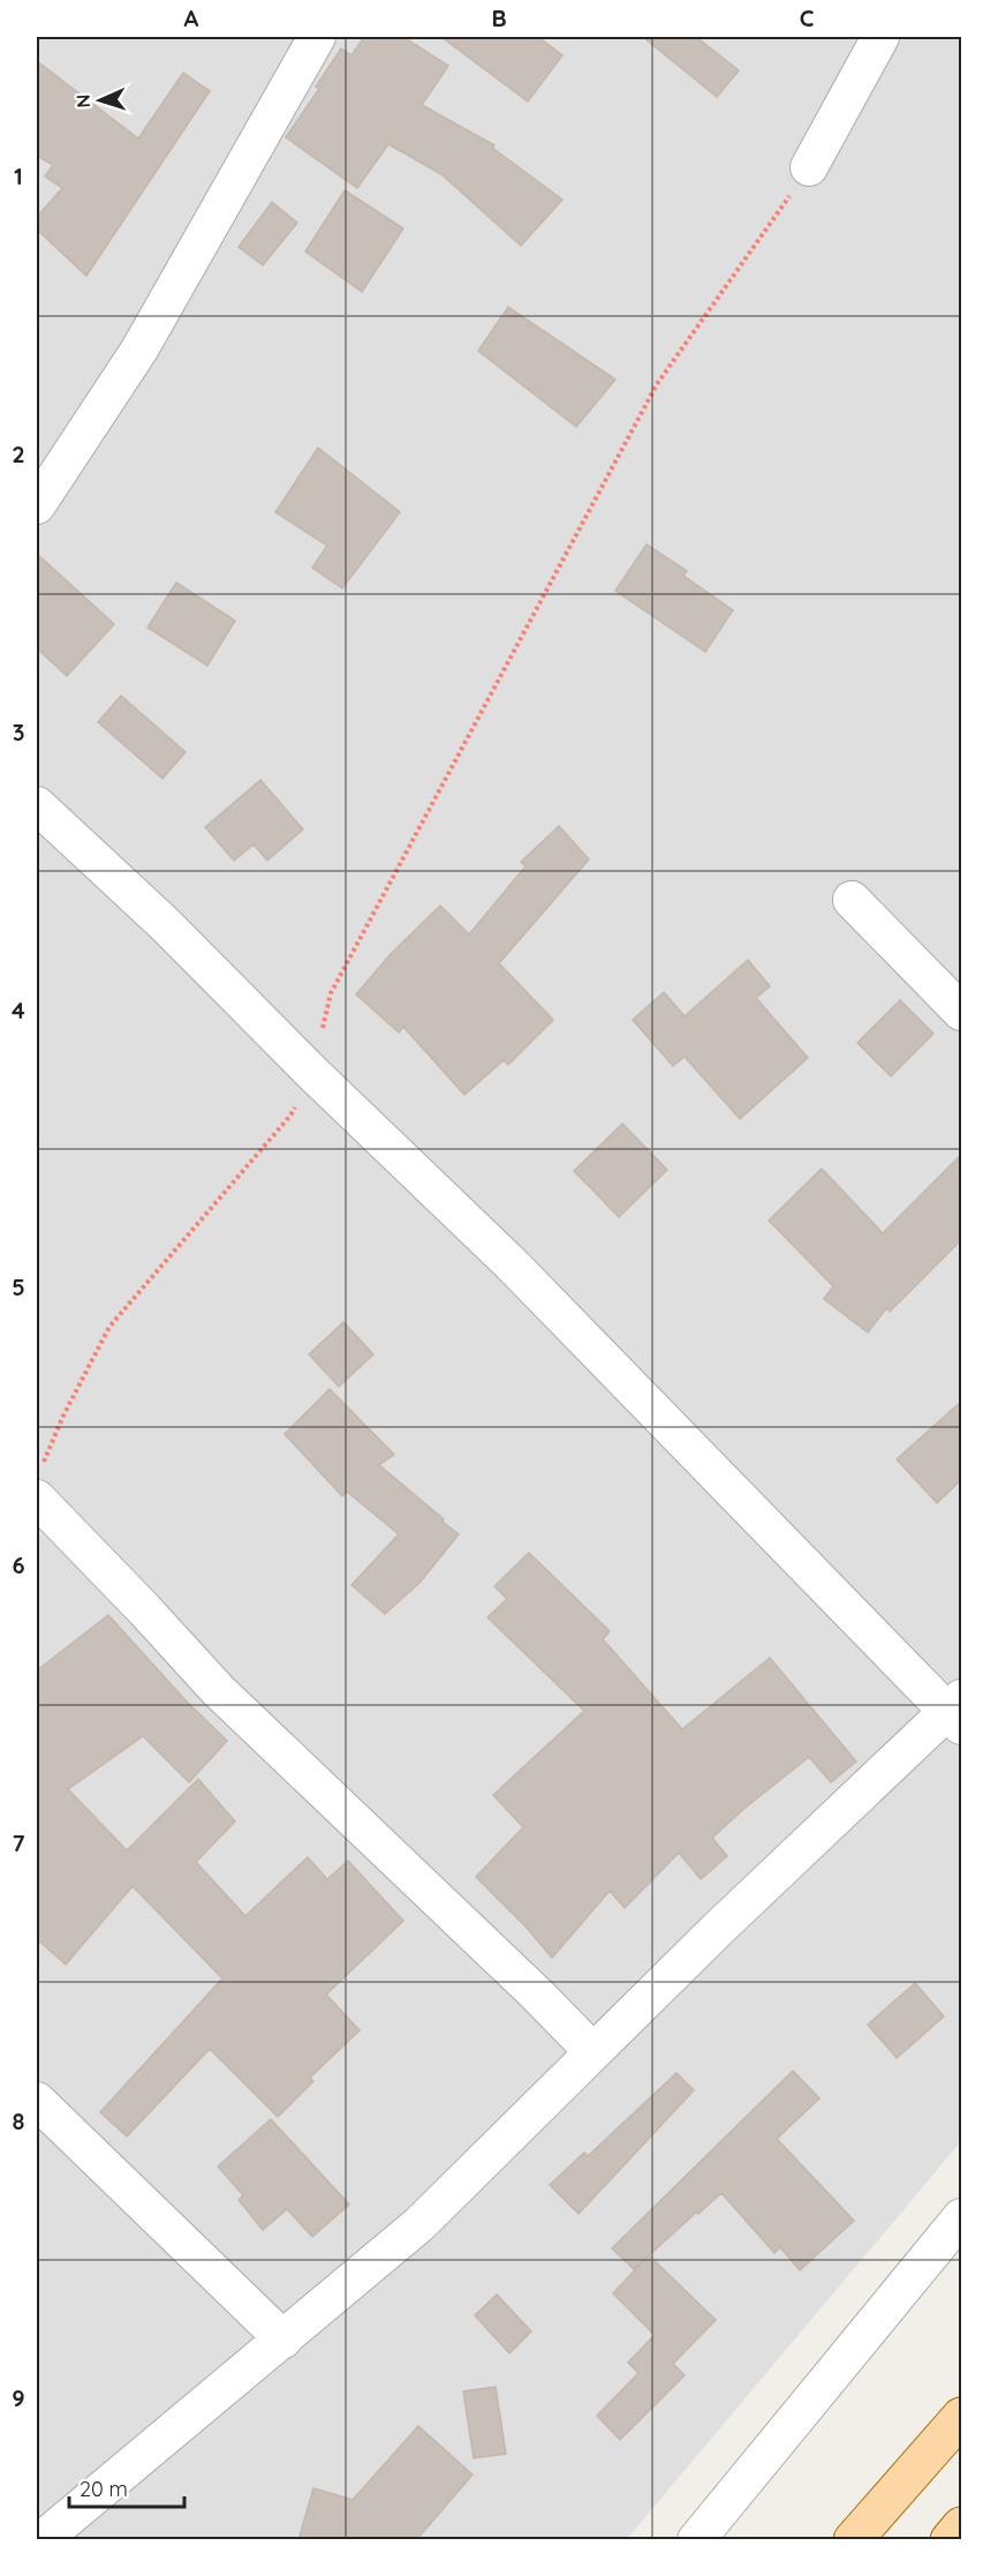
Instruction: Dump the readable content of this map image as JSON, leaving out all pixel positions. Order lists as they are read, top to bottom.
{
  "scale_bar": "20 m",
  "north": "left",
  "grid": {
    "columns": ["A", "B", "C"],
    "rows": [
      "1",
      "2",
      "3",
      "4",
      "5",
      "6",
      "7",
      "8",
      "9"
    ]
  }
}
